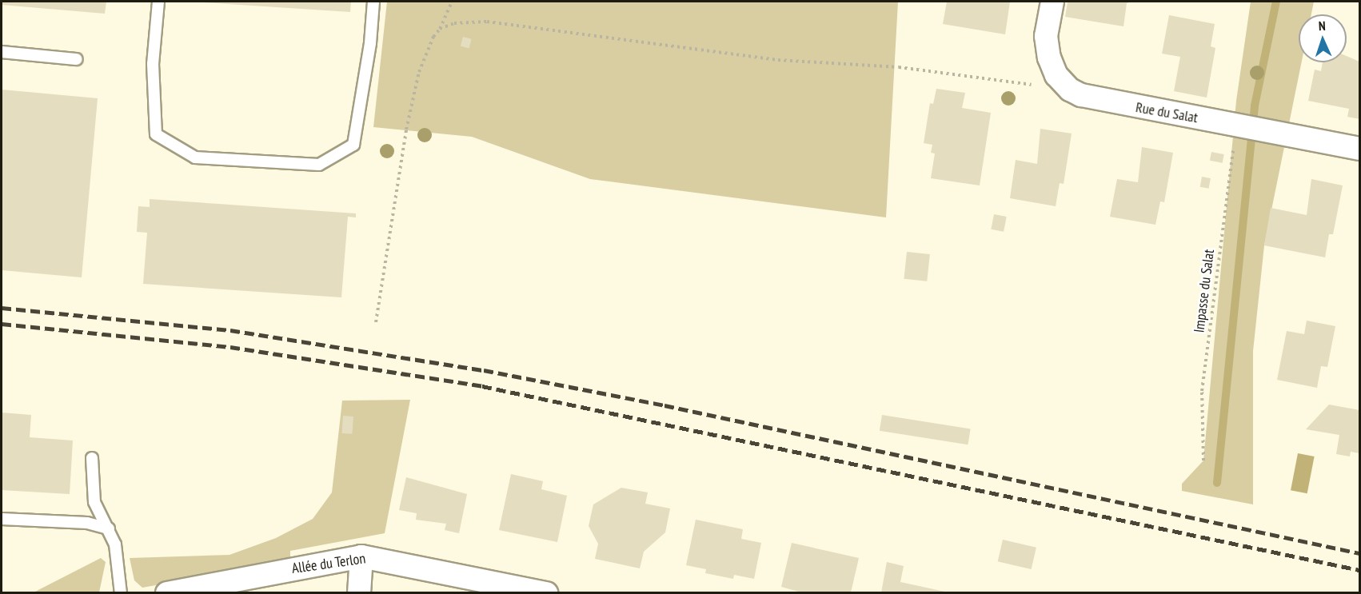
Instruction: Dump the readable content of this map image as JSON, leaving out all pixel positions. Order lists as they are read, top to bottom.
{
  "streets": {
    "street": ["Rue du Salat", "Allée du Terlon"],
    "path": ["Impasse du Salat"]
  },
  "crossings": [
    ["Rue du Salat", "Impasse du Salat"]
  ],
  "north": "top"
}
